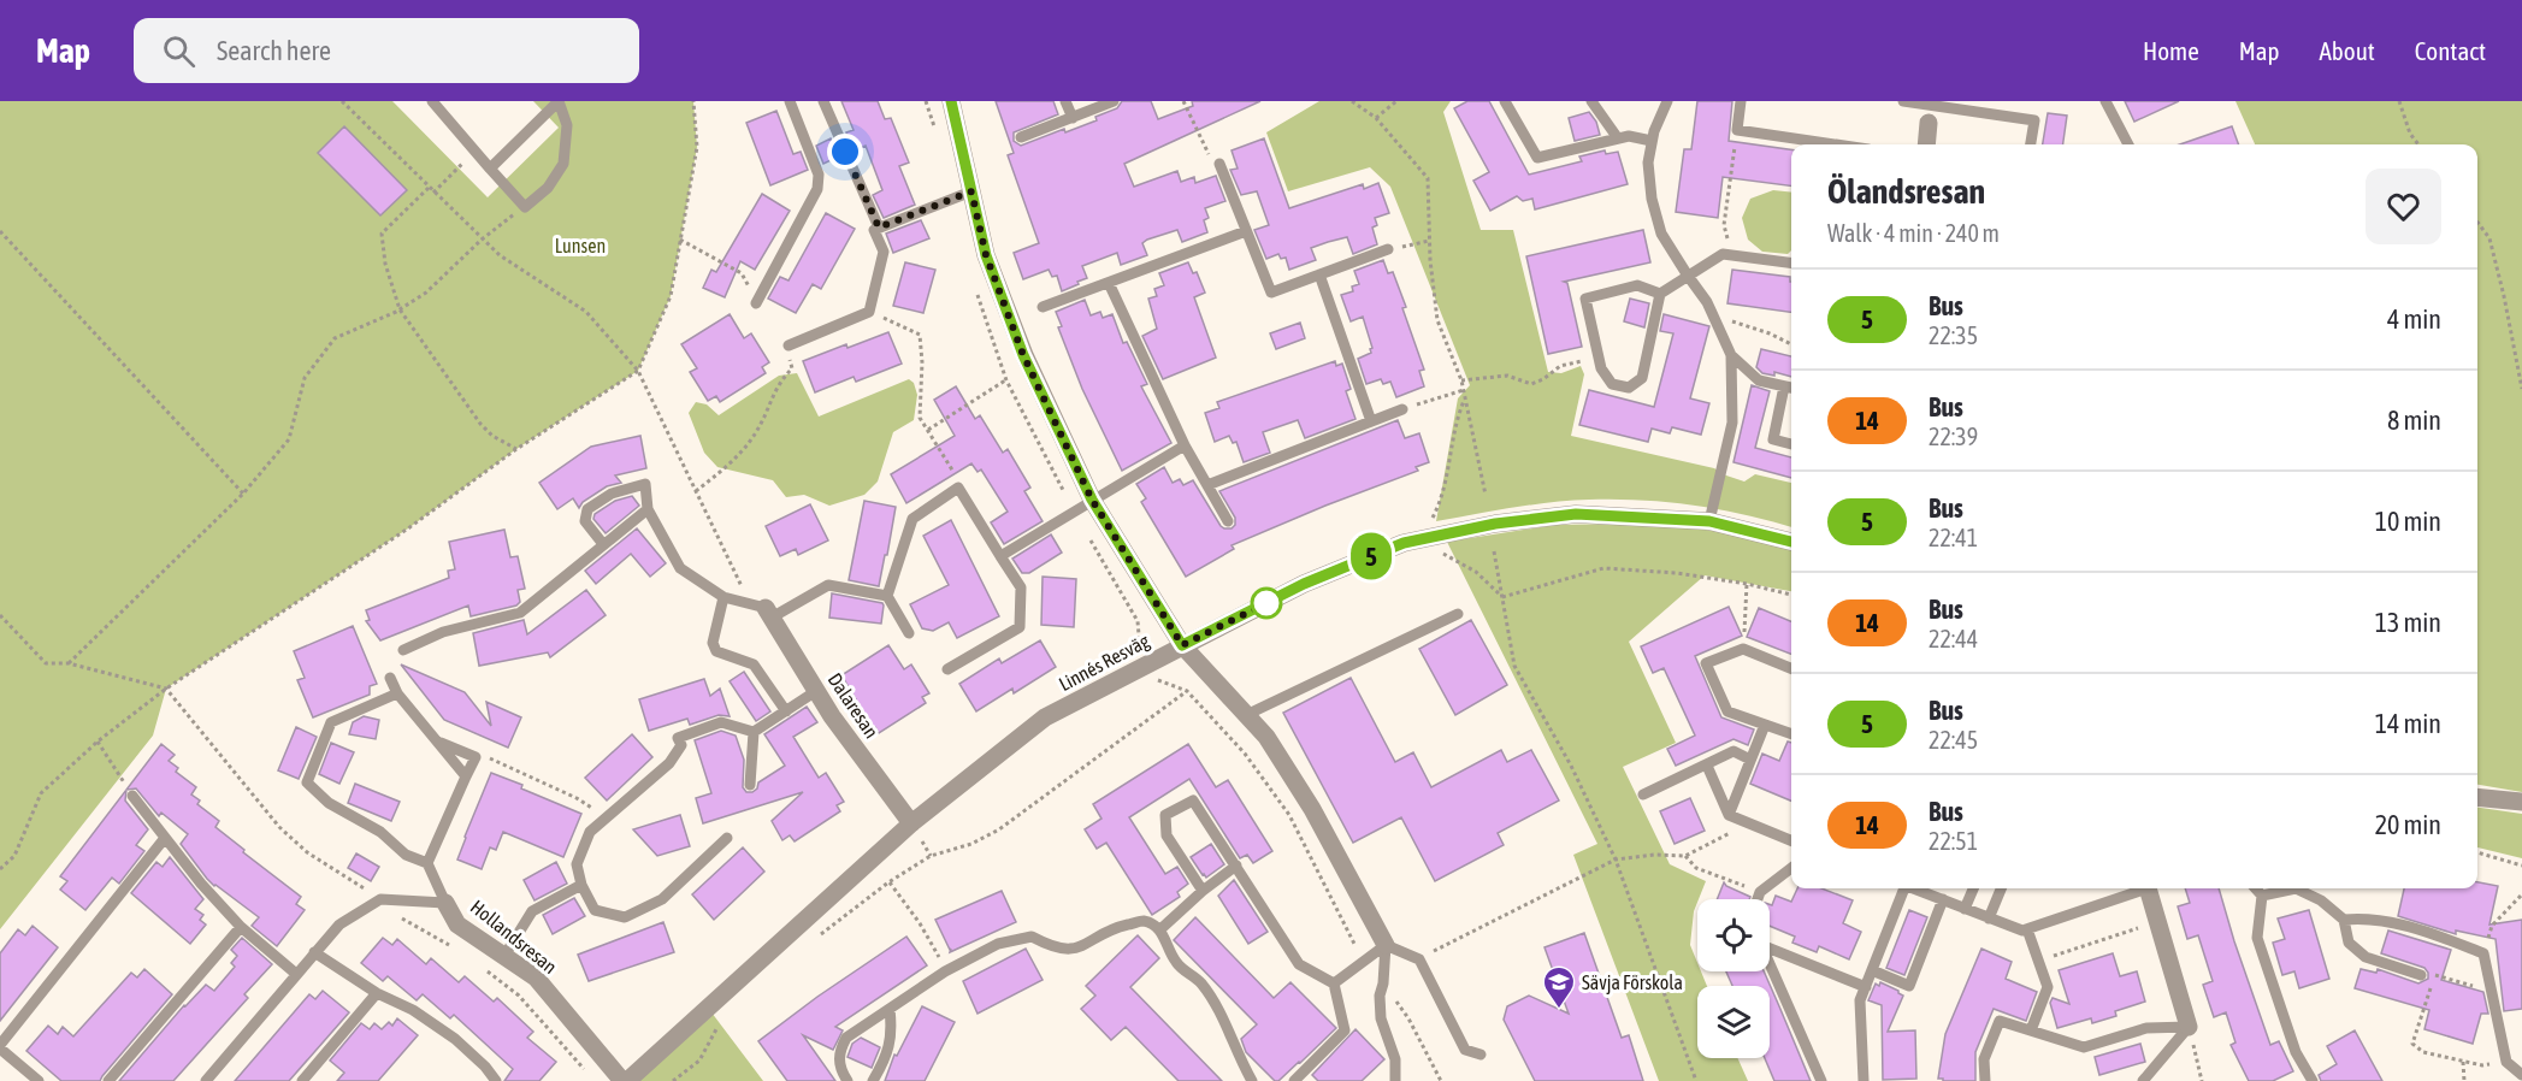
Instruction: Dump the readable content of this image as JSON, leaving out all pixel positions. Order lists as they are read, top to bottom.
{
  "streets": {
    "street": ["Linnés Resväg", "Dalaresan", "Hollandsresan"]
  },
  "crossings": [
    ["Linnés Resväg", "Dalaresan"],
    ["Linnés Resväg", "Hollandsresan"]
  ],
  "parks": ["Lunsen"],
  "places": {
    "school or university": ["Sävja Förskola"]
  },
  "lines": ["bus line 5"],
  "page": {
    "header": "Map",
    "search": "Search here",
    "nav": [
      "Home",
      "Map",
      "About",
      "Contact"
    ],
    "on_map": "5",
    "heading": ["Ölandsresan", "Walk · 4 min · 240 m"],
    "list": [
      {
        "mark": "5",
        "name": "Bus",
        "note": "22:35",
        "value": "4 min"
      },
      {
        "mark": "14",
        "name": "Bus",
        "note": "22:39",
        "value": "8 min"
      },
      {
        "mark": "5",
        "name": "Bus",
        "note": "22:41",
        "value": "10 min"
      },
      {
        "mark": "14",
        "name": "Bus",
        "note": "22:44",
        "value": "13 min"
      },
      {
        "mark": "5",
        "name": "Bus",
        "note": "22:45",
        "value": "14 min"
      },
      {
        "mark": "14",
        "name": "Bus",
        "note": "22:51",
        "value": "20 min"
      }
    ]
  }
}
